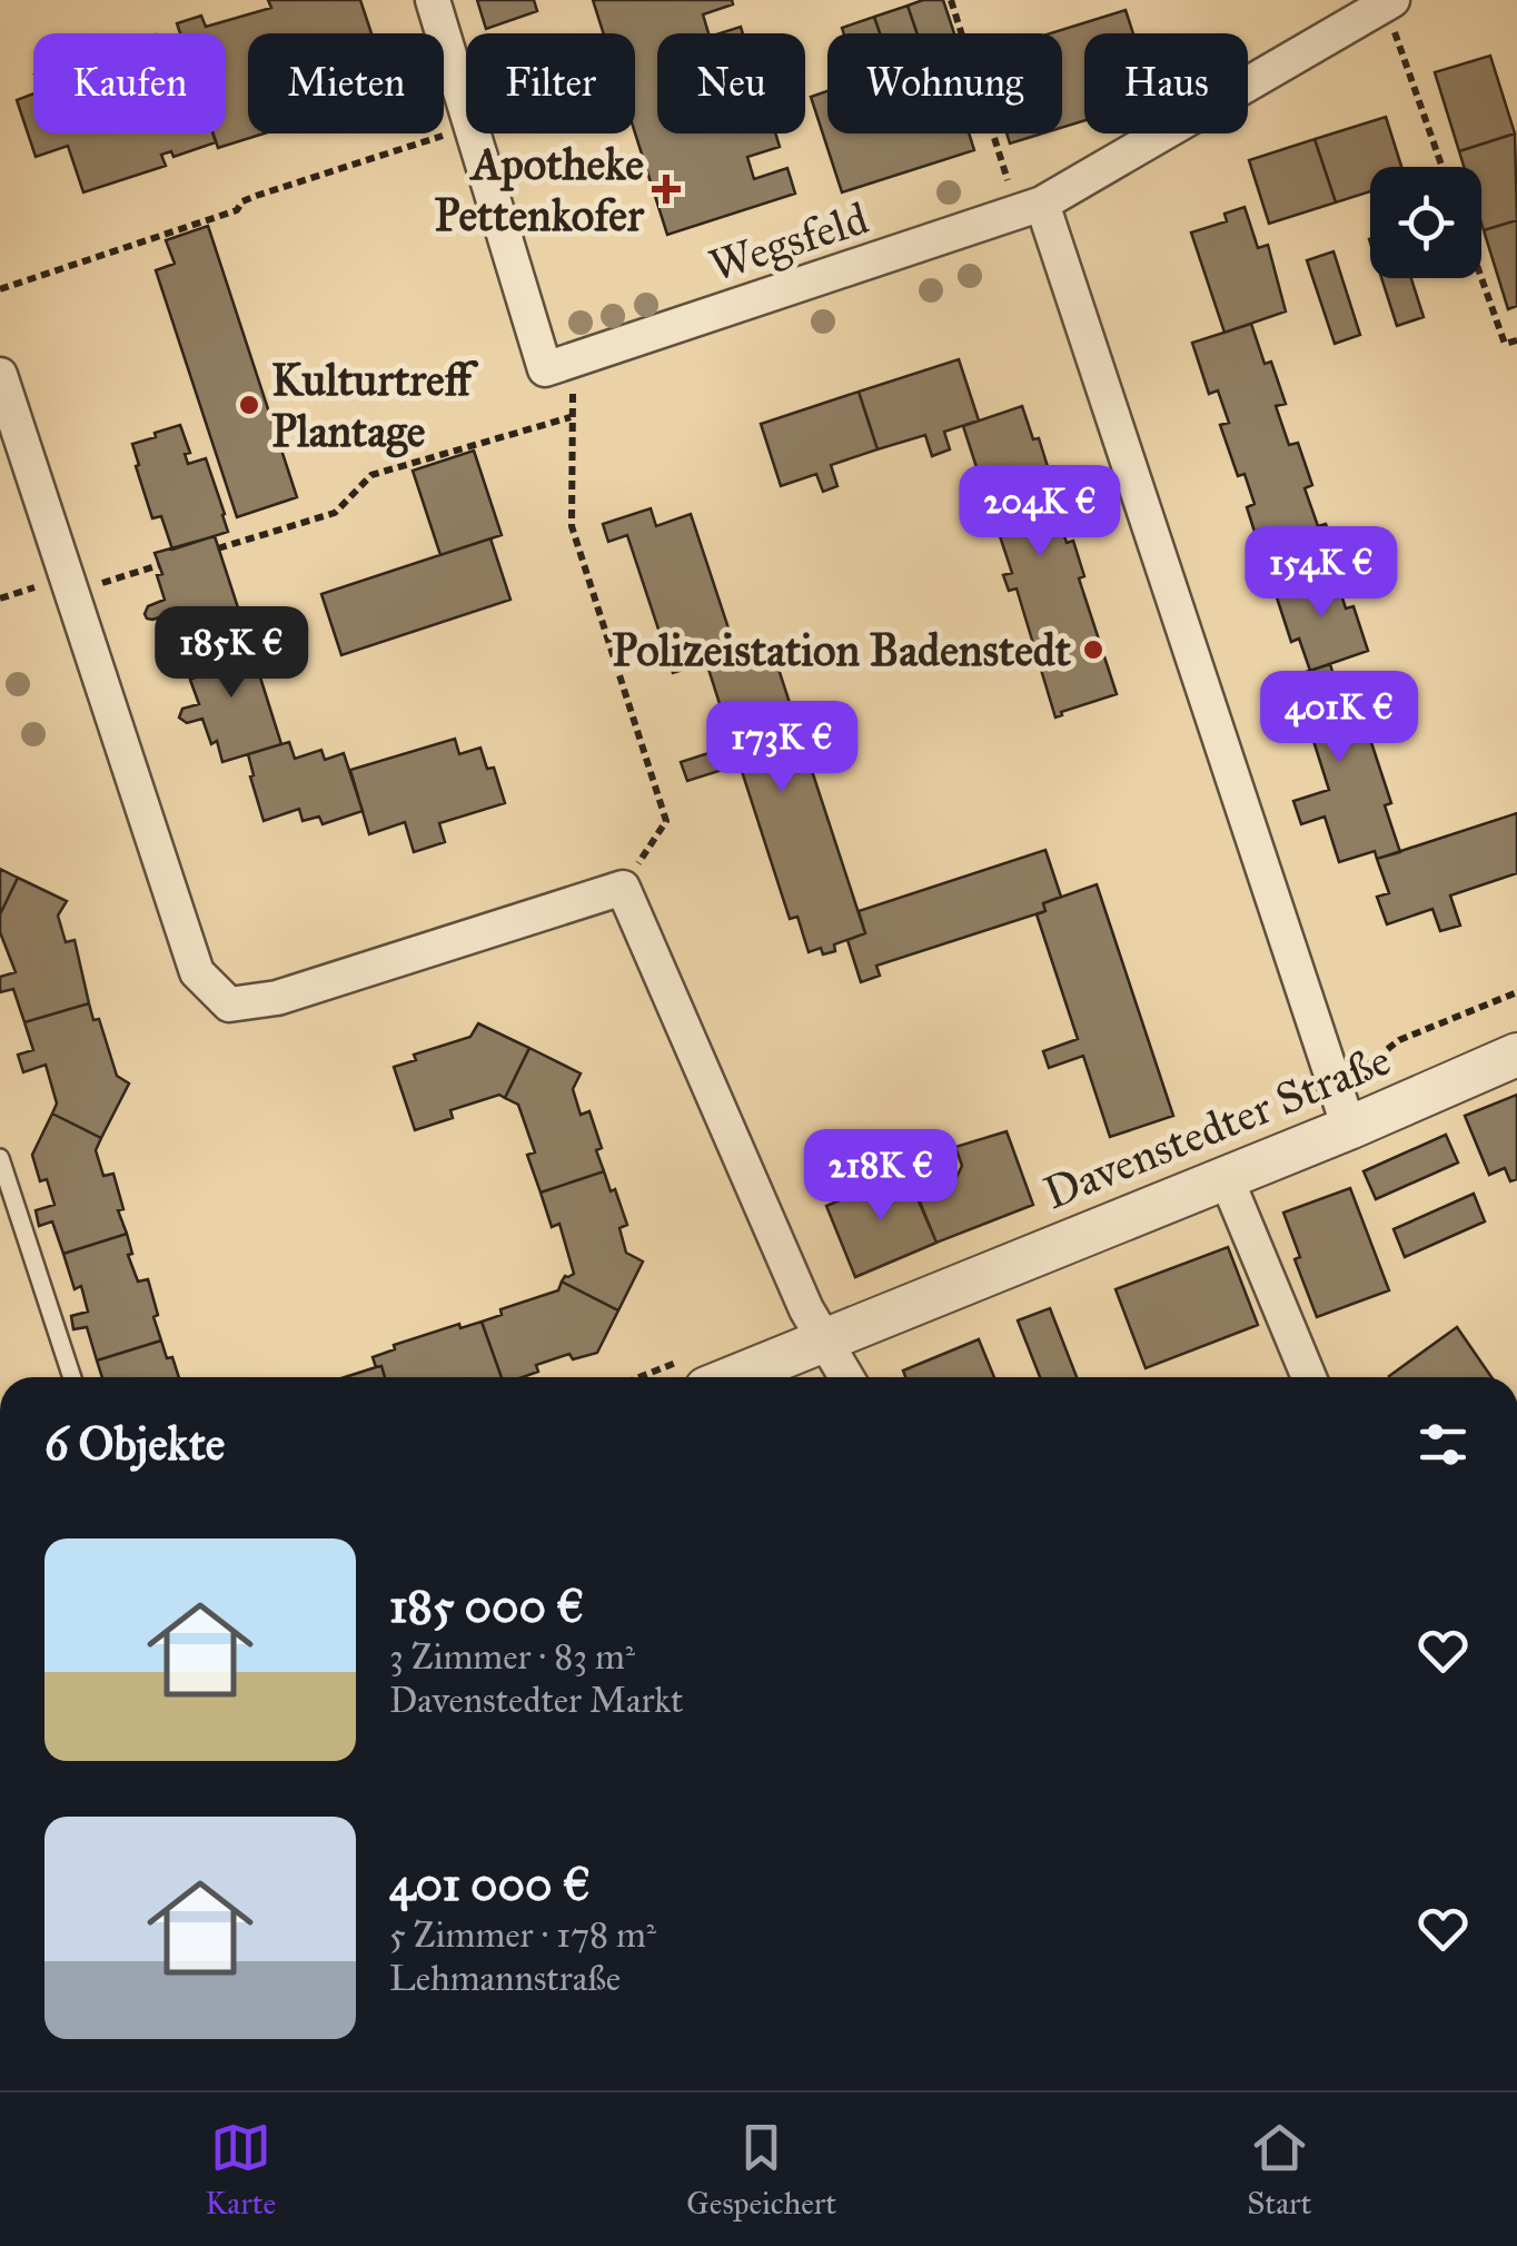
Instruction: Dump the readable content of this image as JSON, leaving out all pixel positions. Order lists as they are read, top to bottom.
{
  "streets": {
    "street": ["Wegsfeld", "Davenstedter Straße"]
  },
  "places": {
    "health": ["Apotheke Pettenkofer"],
    "other": ["Kulturtreff Plantage", "Polizeistation Badenstedt"]
  },
  "page": {
    "chip": [
      "Kaufen",
      "Mieten",
      "Filter",
      "Neu",
      "Wohnung",
      "Haus"
    ],
    "price": [
      "204K €",
      "154K €",
      "185K €",
      "401K €",
      "173K €",
      "218K €"
    ],
    "heading": "6 Objekte",
    "list": [
      {
        "name": "185 000 €",
        "note": "3 Zimmer · 83 m² · Davenstedter Markt"
      },
      {
        "name": "401 000 €",
        "note": "5 Zimmer · 178 m² · Lehmannstraße"
      }
    ],
    "tabs": ["Karte", "Gespeichert", "Start"]
  }
}
